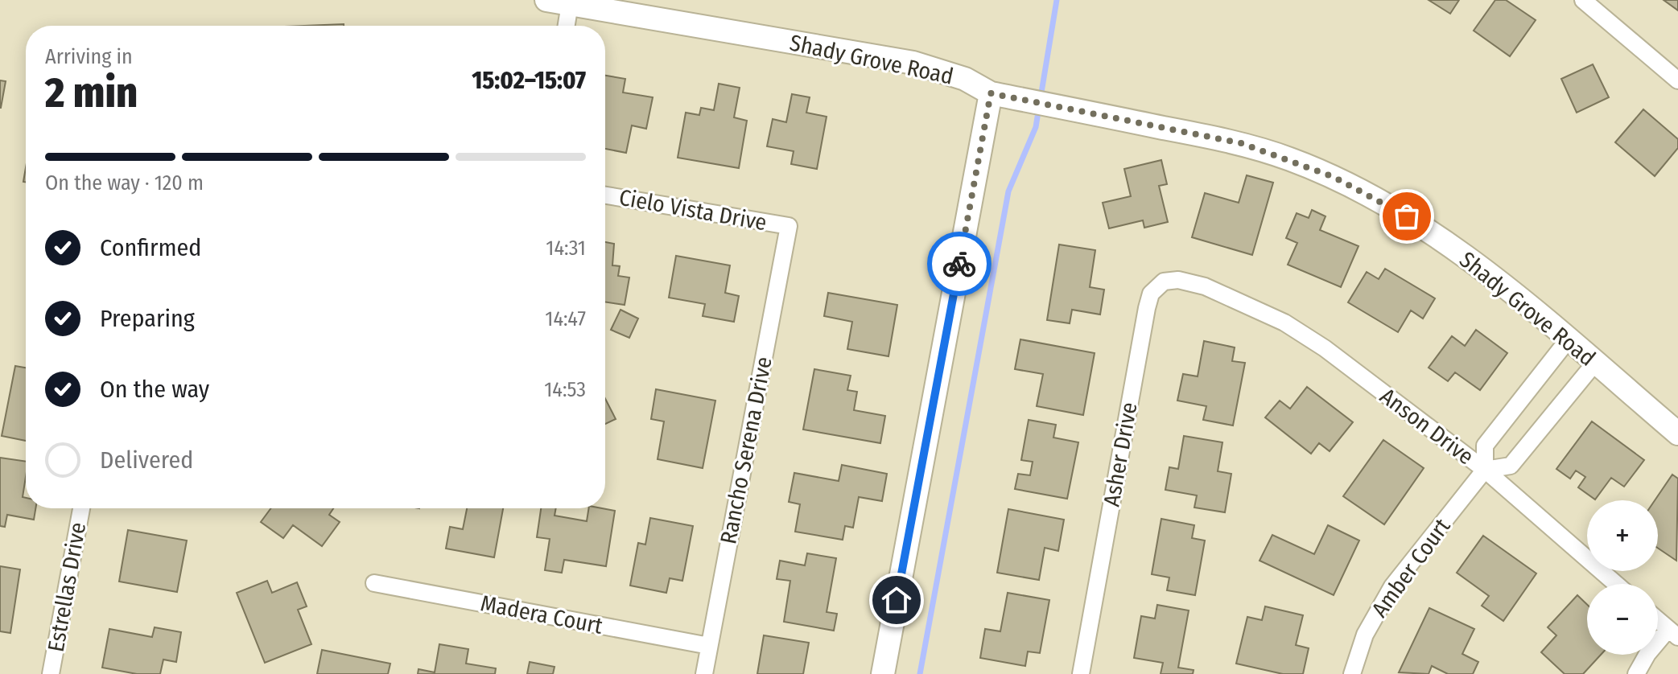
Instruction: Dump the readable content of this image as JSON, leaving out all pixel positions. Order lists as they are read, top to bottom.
{
  "streets": {
    "main road": ["Shady Grove Road"],
    "street": [
      "Cielo Vista Drive",
      "Anson Drive",
      "Rancho Serena Drive",
      "Asher Drive",
      "Amber Court",
      "Estrellas Drive",
      "Madera Court"
    ]
  },
  "crossings": [
    ["Shady Grove Road", "Amber Court"],
    ["Cielo Vista Drive", "Rancho Serena Drive"],
    ["Anson Drive", "Asher Drive"],
    ["Anson Drive", "Amber Court"],
    ["Rancho Serena Drive", "Madera Court"]
  ],
  "page": {
    "heading": ["2 min", "Arriving in", "15:02–15:07"],
    "bar": "On the way · 120 m",
    "list": [
      ["Confirmed", "14:31"],
      ["Preparing", "14:47"],
      ["On the way", "14:53"],
      "Delivered"
    ],
    "map_buttons": ["+", "−"]
  }
}
